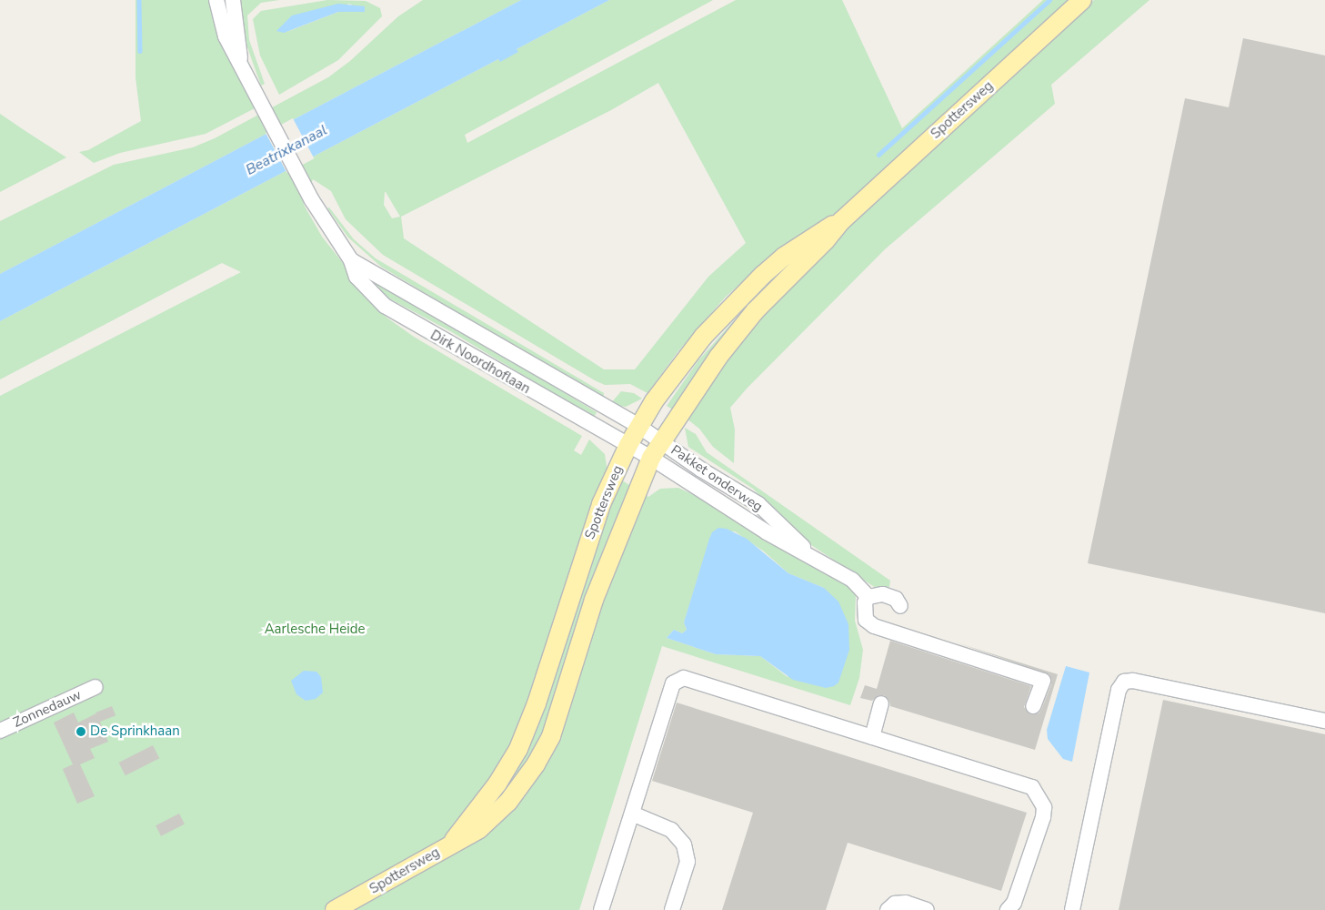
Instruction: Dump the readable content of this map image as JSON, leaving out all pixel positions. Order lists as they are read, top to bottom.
{
  "streets": {
    "main road": ["Spottersweg"],
    "street": ["Dirk Noordhoflaan", "Pakket onderweg", "Zonnedauw"]
  },
  "crossings": [
    ["Spottersweg", "Dirk Noordhoflaan"],
    ["Spottersweg", "Pakket onderweg"],
    ["Dirk Noordhoflaan", "Pakket onderweg"]
  ],
  "water": ["Beatrixkanaal"],
  "parks": ["Aarlesche Heide"],
  "places": ["De Sprinkhaan"]
}
